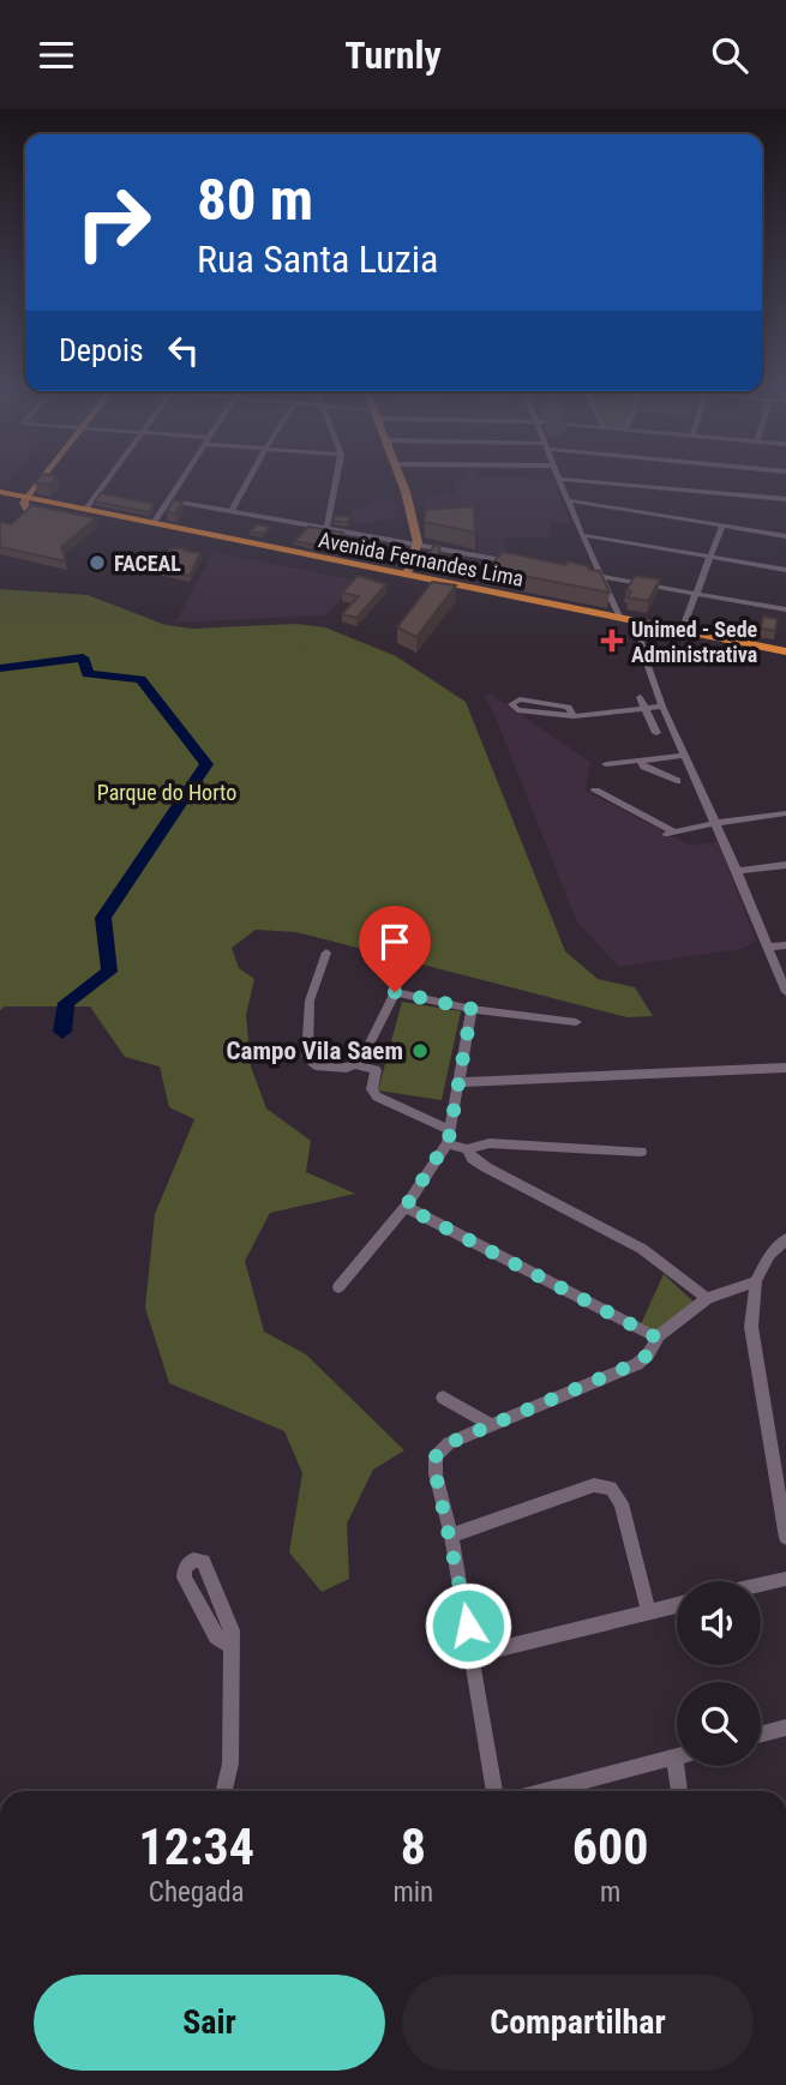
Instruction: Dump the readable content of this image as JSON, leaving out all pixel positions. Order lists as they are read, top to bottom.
{
  "streets": {
    "highway": ["Avenida Fernandes Lima"]
  },
  "parks": ["Parque do Horto"],
  "places": {
    "other": ["FACEAL", "Campo Vila Saem"],
    "health": ["Unimed - Sede Administrativa"]
  },
  "page": {
    "header": "Turnly",
    "turn": ["80 m", "Rua Santa Luzia"],
    "then": "Depois",
    "eta": [
      "12:34",
      "Chegada",
      "8",
      "min",
      "600",
      "m"
    ],
    "buttons": ["Sair", "Compartilhar"]
  }
}
